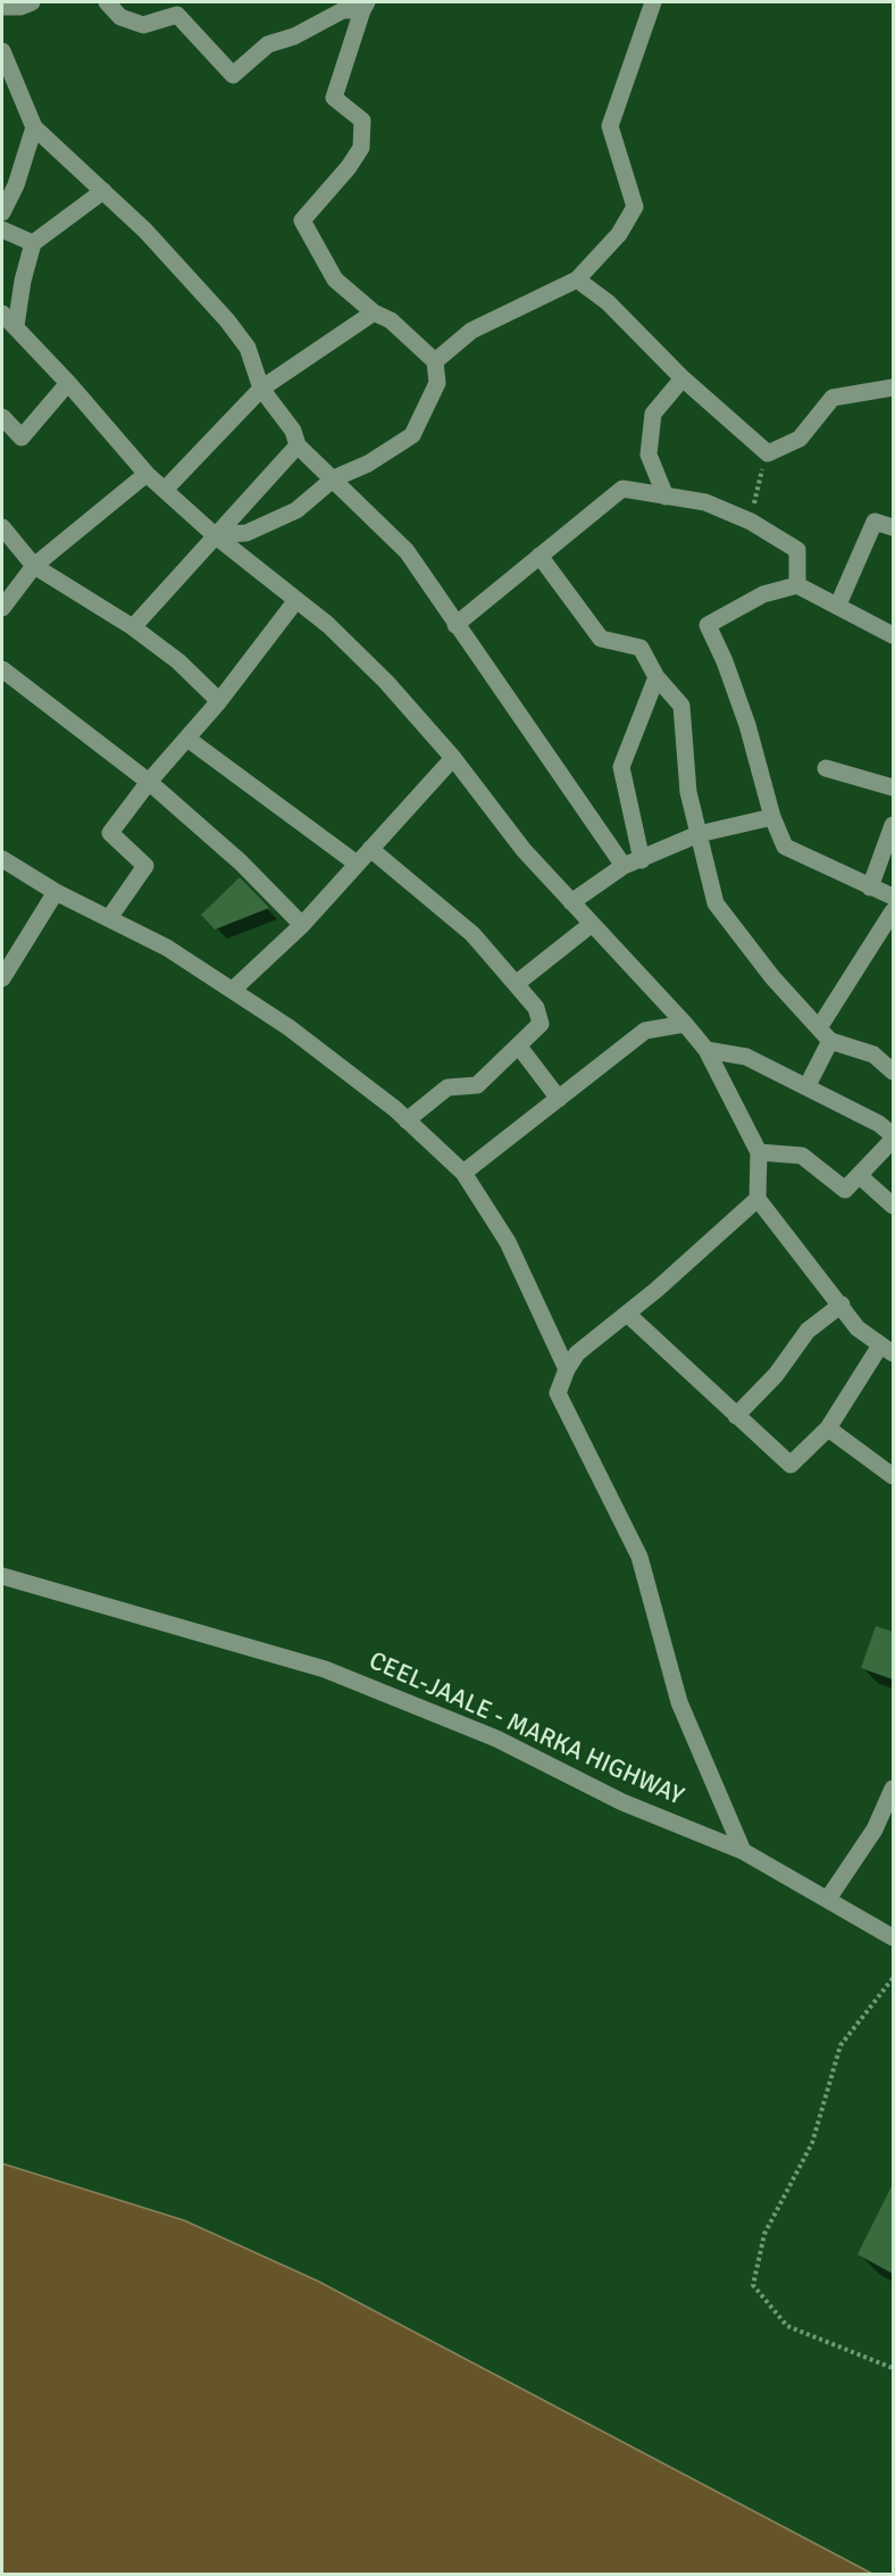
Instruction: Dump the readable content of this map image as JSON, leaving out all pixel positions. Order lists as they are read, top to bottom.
{
  "streets": {
    "street": ["CEEL-JAALE - MARKA HIGHWAY"]
  }
}
